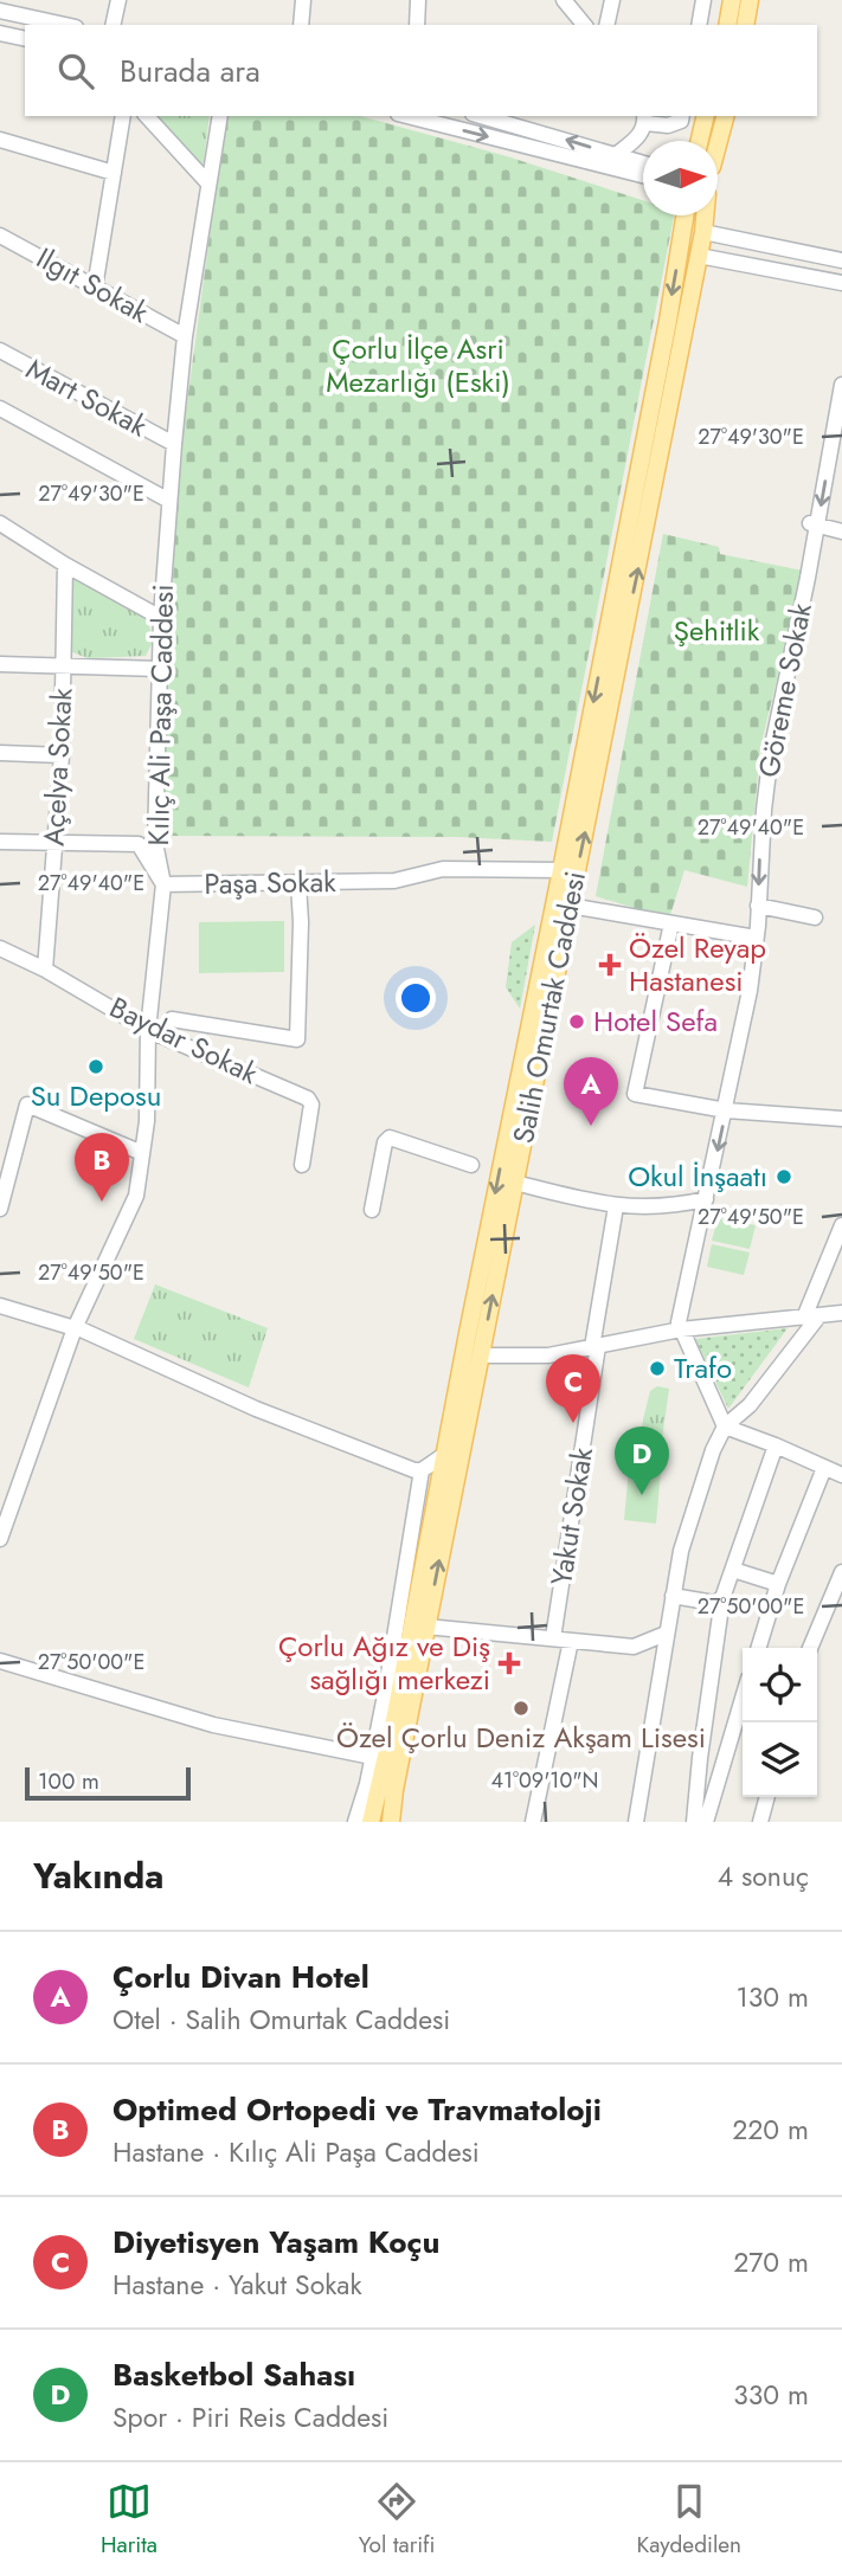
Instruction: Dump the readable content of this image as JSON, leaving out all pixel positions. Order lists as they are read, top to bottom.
{
  "streets": {
    "main road": ["Salih Omurtak Caddesi"],
    "street": [
      "Ilgıt Sokak",
      "Mart Sokak",
      "Göreme Sokak",
      "Kılıç Ali Paşa Caddesi",
      "Açelya Sokak",
      "Paşa Sokak",
      "Baydar Sokak",
      "Yakut Sokak"
    ]
  },
  "crossings": [
    ["Ilgıt Sokak", "Kılıç Ali Paşa Caddesi"],
    ["Mart Sokak", "Kılıç Ali Paşa Caddesi"],
    ["Kılıç Ali Paşa Caddesi", "Paşa Sokak"],
    ["Kılıç Ali Paşa Caddesi", "Baydar Sokak"],
    ["Açelya Sokak", "Paşa Sokak"],
    ["Açelya Sokak", "Baydar Sokak"],
    ["Paşa Sokak", "Salih Omurtak Caddesi"]
  ],
  "one_way": ["Göreme Sokak"],
  "parks": ["Çorlu İlçe Asri Mezarlığı (Eski)", "Şehitlik"],
  "places": {
    "health": ["Özel Reyap Hastanesi", "Çorlu Ağız ve Diş sağlığı merkezi"],
    "other": [
      "Hotel Sefa",
      "Su Deposu",
      "Okul İnşaatı",
      "Trafo",
      "Özel Çorlu Deniz Akşam Lisesi"
    ]
  },
  "scale_bar": "100 m",
  "north": "right",
  "page": {
    "search": "Burada ara",
    "pins": [
      "A",
      "B",
      "C",
      "D"
    ],
    "scale": "100 m",
    "heading": ["Yakında", "4 sonuç"],
    "list": [
      {
        "mark": "A",
        "name": "Çorlu Divan Hotel",
        "note": "Otel · Salih Omurtak Caddesi",
        "value": "130 m"
      },
      {
        "mark": "B",
        "name": "Optimed Ortopedi ve Travmatoloji",
        "note": "Hastane · Kılıç Ali Paşa Caddesi",
        "value": "220 m"
      },
      {
        "mark": "C",
        "name": "Diyetisyen Yaşam Koçu",
        "note": "Hastane · Yakut Sokak",
        "value": "270 m"
      },
      {
        "mark": "D",
        "name": "Basketbol Sahası",
        "note": "Spor · Piri Reis Caddesi",
        "value": "330 m"
      }
    ],
    "nav": ["Harita", "Yol tarifi", "Kaydedilen"]
  },
  "coordinates": [
    "27°49'30\"E",
    "27°49'40\"E",
    "27°49'50\"E",
    "27°50'00\"E",
    "41°09'10\"N"
  ]
}
